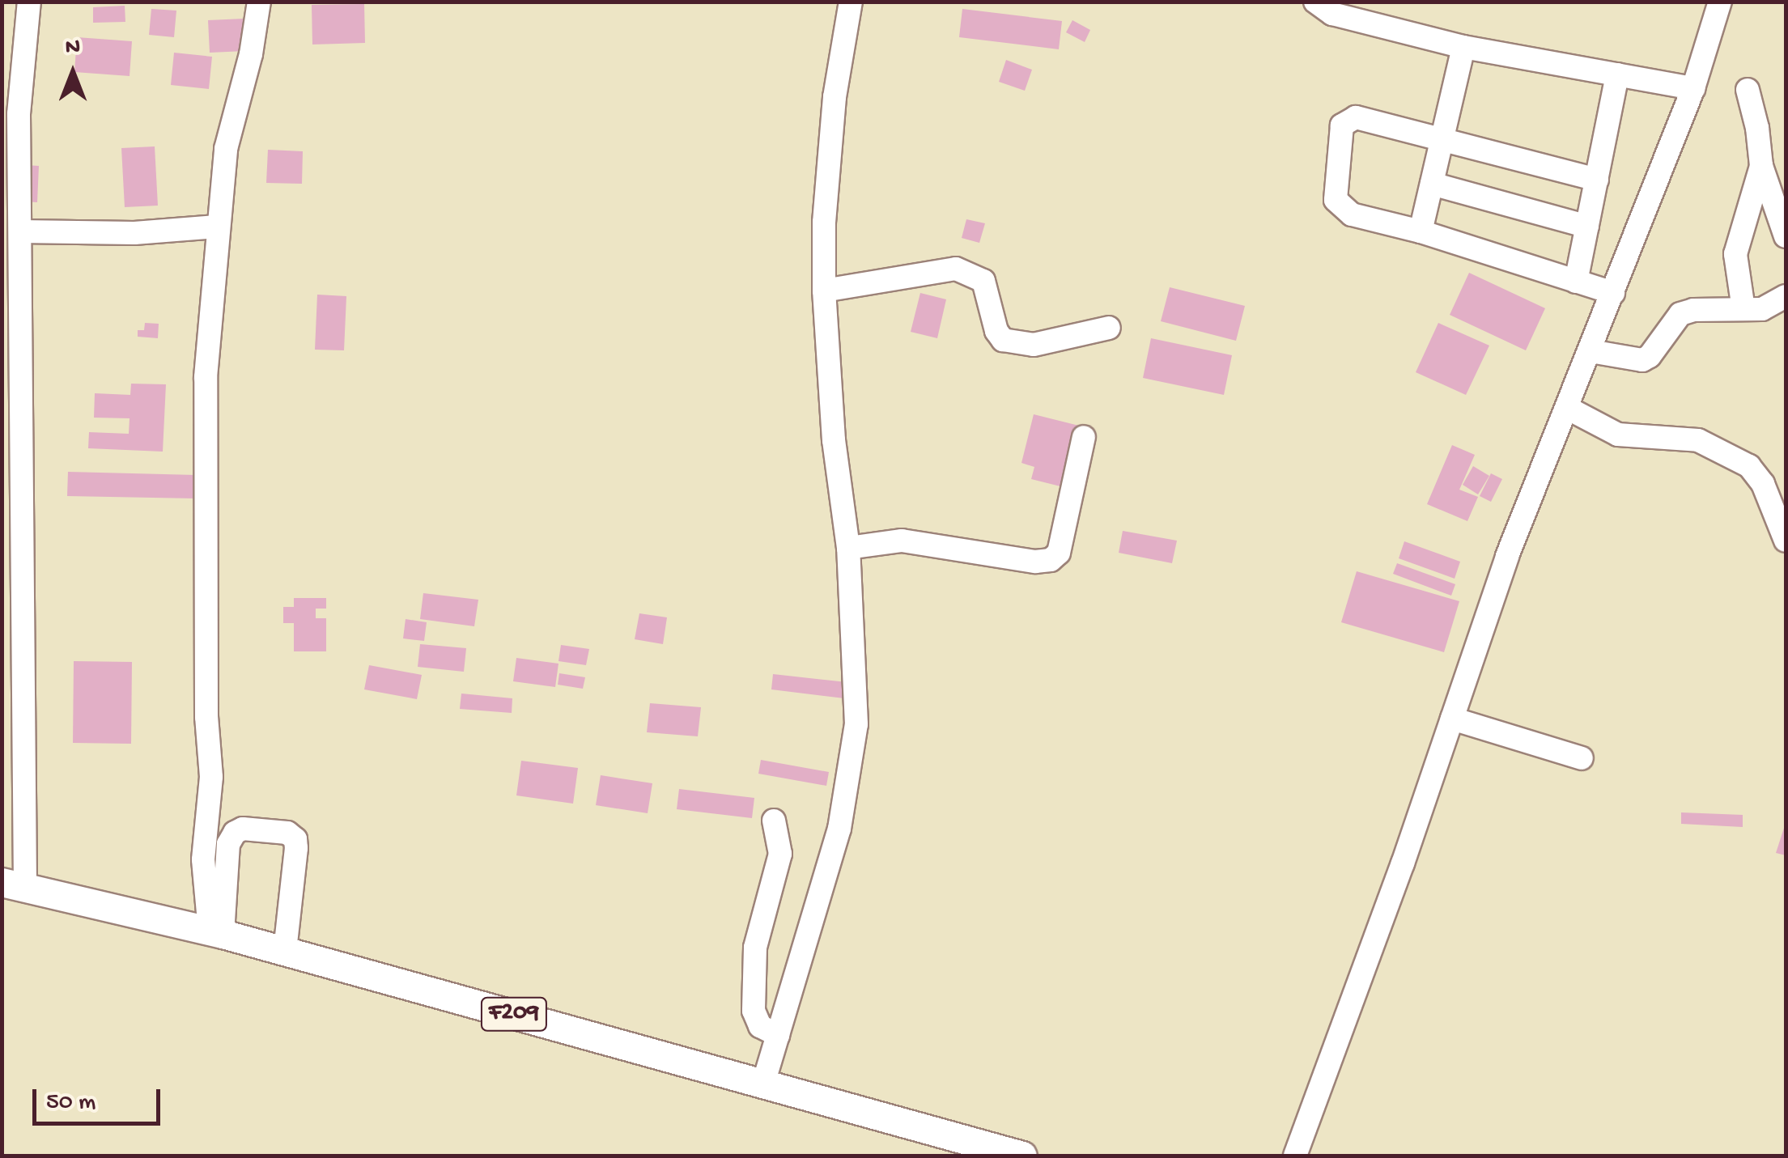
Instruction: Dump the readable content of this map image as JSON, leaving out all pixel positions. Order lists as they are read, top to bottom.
{
  "streets": {
    "main road": ["F209"]
  },
  "scale_bar": "50 m",
  "north": "top"
}
